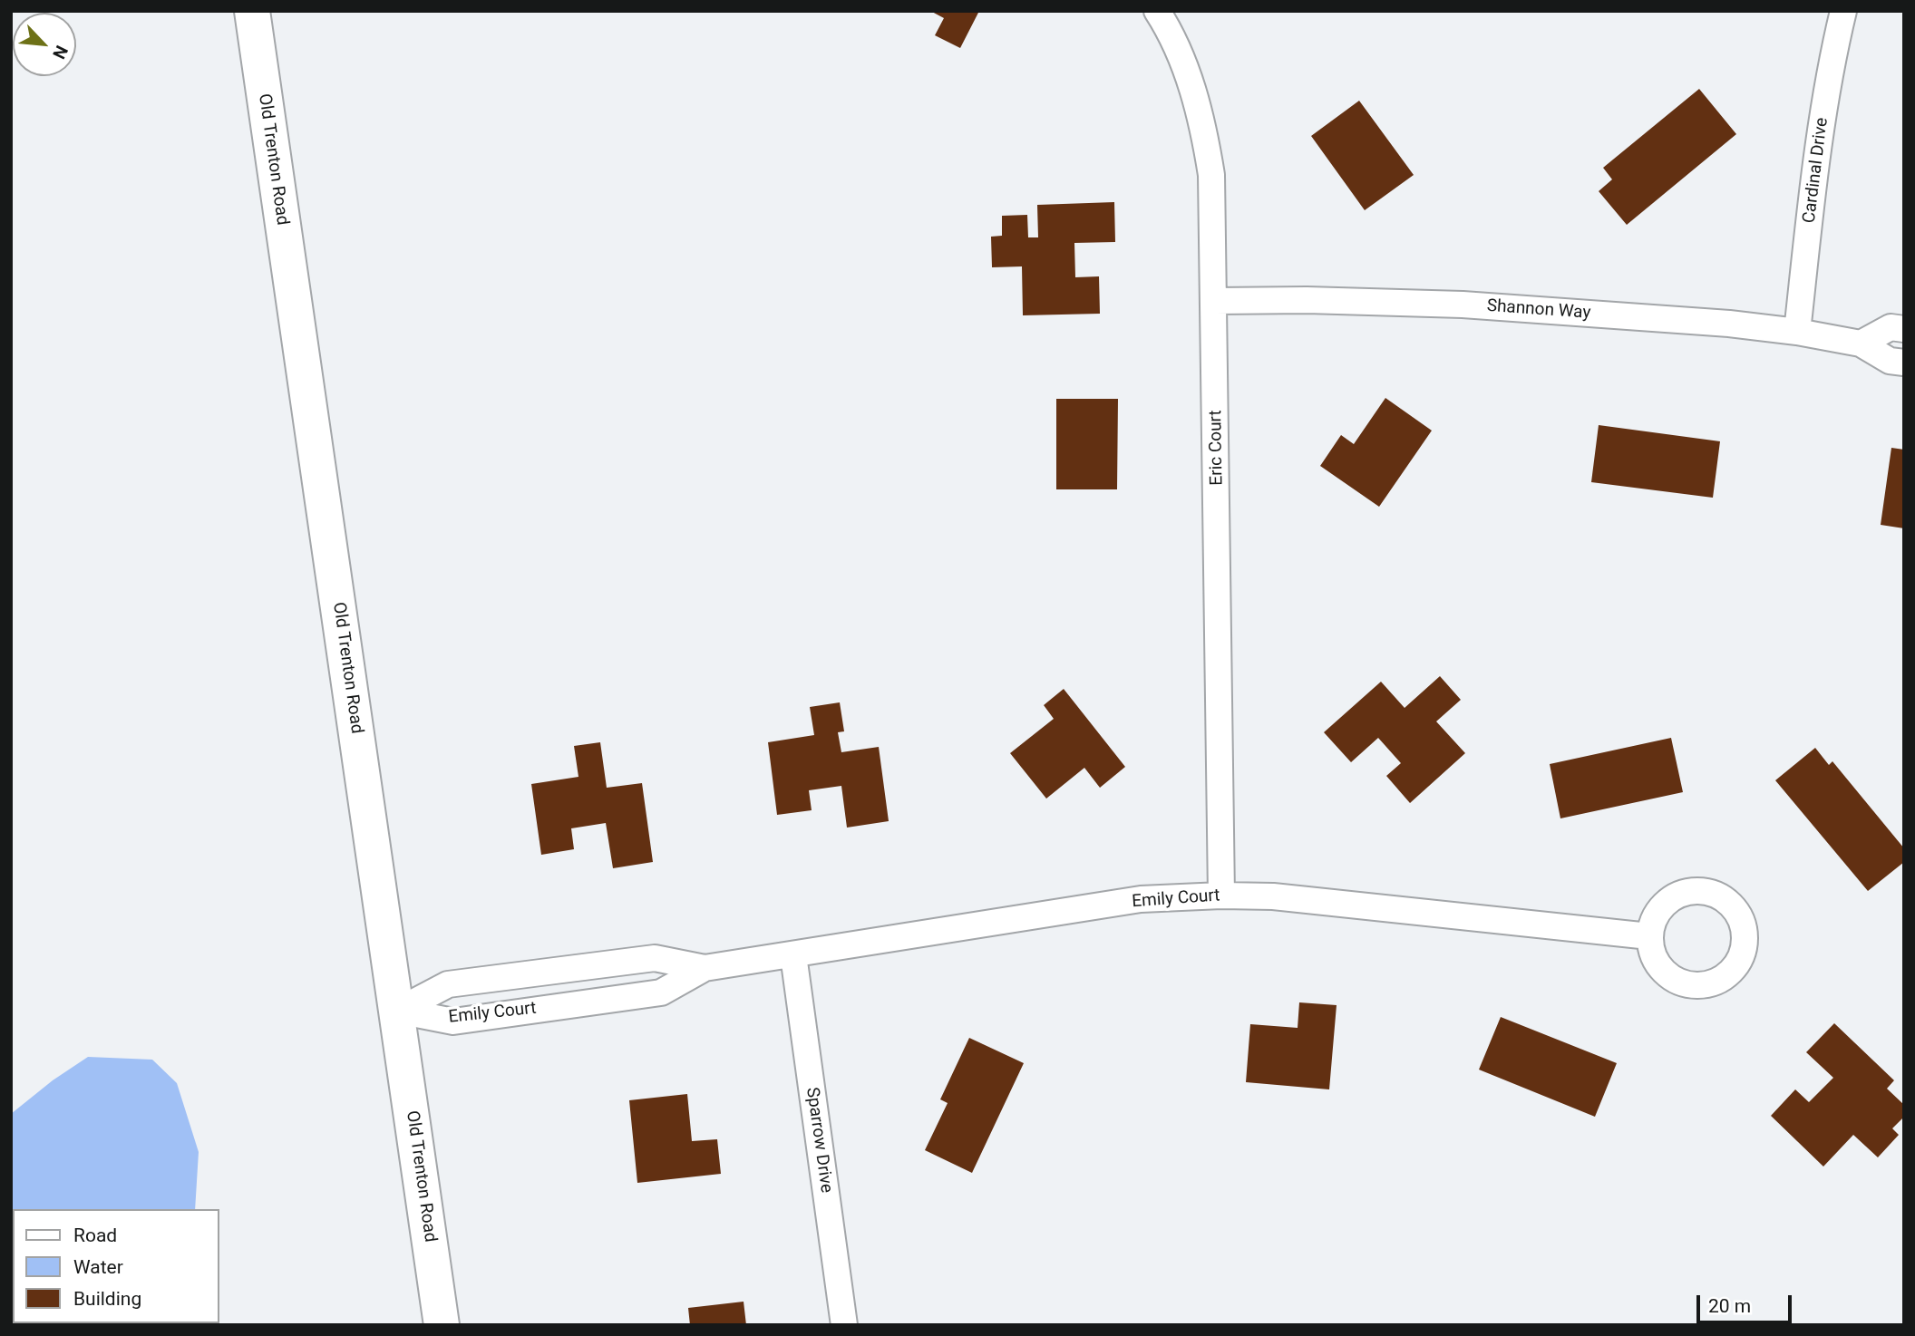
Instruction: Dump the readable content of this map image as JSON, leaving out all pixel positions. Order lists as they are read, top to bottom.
{
  "streets": {
    "main road": ["Old Trenton Road"],
    "street": [
      "Cardinal Drive",
      "Shannon Way",
      "Eric Court",
      "Emily Court",
      "Sparrow Drive"
    ]
  },
  "crossings": [
    ["Old Trenton Road", "Emily Court"],
    ["Cardinal Drive", "Shannon Way"],
    ["Shannon Way", "Eric Court"],
    ["Eric Court", "Emily Court"],
    ["Emily Court", "Sparrow Drive"]
  ],
  "legend": ["Road", "Water", "Building"],
  "scale_bar": "20 m",
  "north": "bottom right"
}
